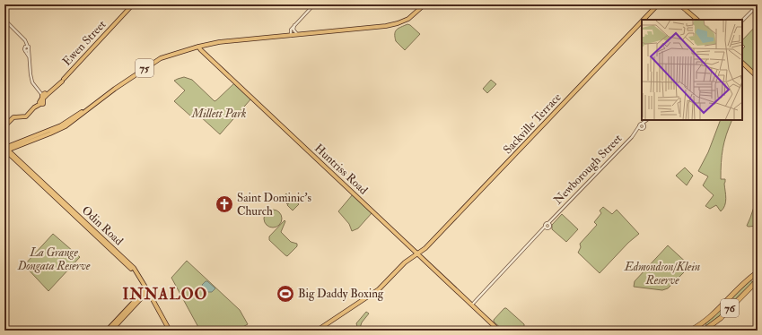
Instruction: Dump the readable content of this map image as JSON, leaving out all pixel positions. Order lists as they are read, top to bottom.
{
  "streets": {
    "highway": ["76"],
    "main road": [
      "Ewen Street",
      "75",
      "Sackville Terrace",
      "Huntriss Road",
      "Odin Road"
    ],
    "street": ["Newborough Street"]
  },
  "crossings": [
    ["75", "Huntriss Road"],
    ["75", "Odin Road"],
    ["Sackville Terrace", "Huntriss Road"],
    ["Huntriss Road", "Newborough Street"]
  ],
  "districts": ["INNALOO"],
  "parks": ["Millett Park", "La Grange Dongata Reserve", "Edmondson/Klein Reserve"],
  "places": {
    "church": ["Saint Dominic's Church"],
    "sports": ["Big Daddy Boxing"]
  }
}
